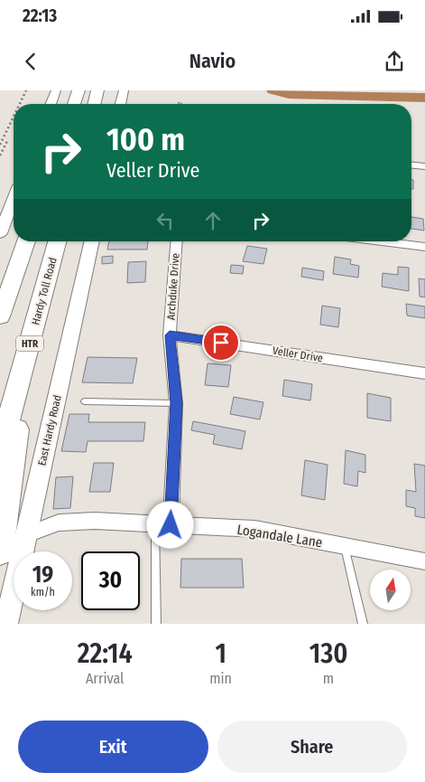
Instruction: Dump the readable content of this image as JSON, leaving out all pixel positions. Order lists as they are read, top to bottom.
{
  "streets": {
    "highway": ["Hardy Toll Road", "HTR"],
    "main road": ["East Hardy Road"],
    "street": ["Archduke Drive", "Veller Drive", "Logandale Lane"]
  },
  "crossings": [
    ["Archduke Drive", "Veller Drive"],
    ["Archduke Drive", "Logandale Lane"],
    ["East Hardy Road", "Logandale Lane"]
  ],
  "north": "top",
  "page": {
    "status": "22:13",
    "header": "Navio",
    "turn": ["100 m", "Veller Drive"],
    "speed": "19 km/h",
    "limit": "30",
    "eta": [
      "22:14",
      "Arrival",
      "1",
      "min",
      "130",
      "m"
    ],
    "buttons": ["Exit", "Share"]
  }
}
